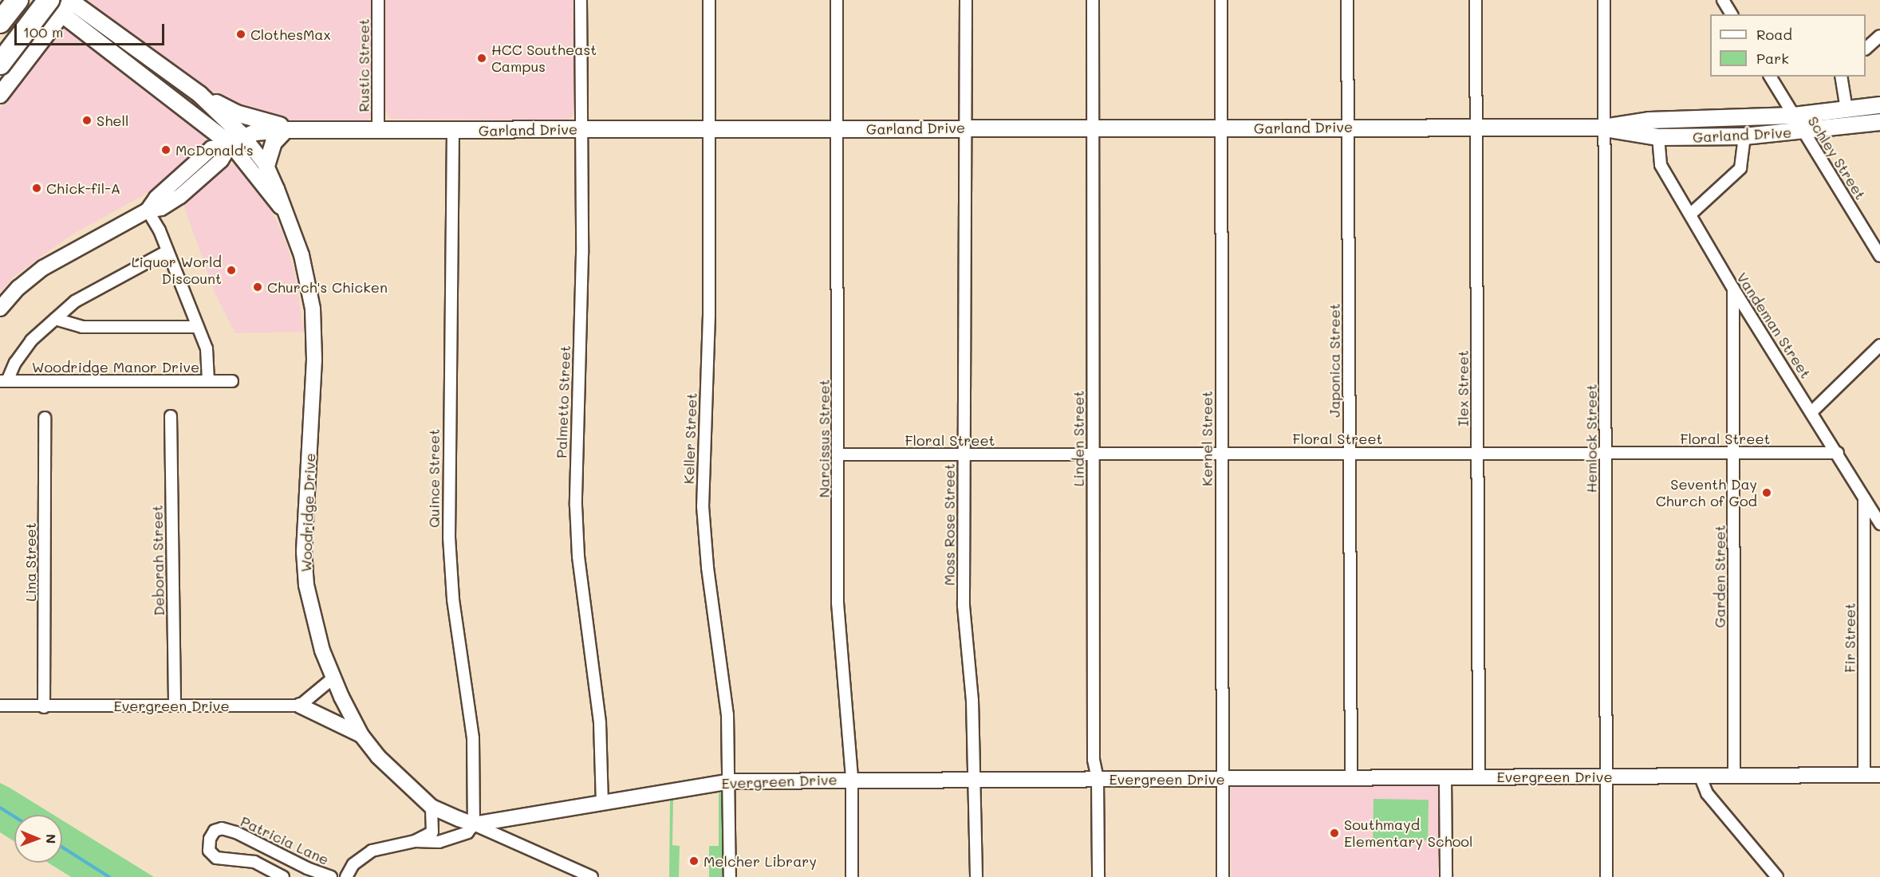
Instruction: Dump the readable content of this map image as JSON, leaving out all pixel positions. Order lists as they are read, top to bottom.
{
  "streets": {
    "main road": ["Garland Drive", "Woodridge Drive"],
    "street": [
      "Rustic Street",
      "Schley Street",
      "Vandeman Street",
      "Japonica Street",
      "Woodridge Manor Drive",
      "Ilex Street",
      "Palmetto Street",
      "Keller Street",
      "Narcissus Street",
      "Linden Street",
      "Kernel Street",
      "Floral Street",
      "Hemlock Street",
      "Quince Street",
      "Moss Rose Street",
      "Deborah Street",
      "Lina Street",
      "Garden Street",
      "Fir Street",
      "Evergreen Drive",
      "Patricia Lane"
    ]
  },
  "crossings": [
    ["Rustic Street", "Garland Drive"],
    ["Garland Drive", "Schley Street"],
    ["Garland Drive", "Vandeman Street"],
    ["Garland Drive", "Japonica Street"],
    ["Garland Drive", "Ilex Street"],
    ["Garland Drive", "Palmetto Street"],
    ["Garland Drive", "Keller Street"],
    ["Garland Drive", "Narcissus Street"],
    ["Garland Drive", "Linden Street"],
    ["Garland Drive", "Kernel Street"],
    ["Garland Drive", "Hemlock Street"],
    ["Garland Drive", "Quince Street"],
    ["Garland Drive", "Woodridge Drive"],
    ["Garland Drive", "Moss Rose Street"],
    ["Vandeman Street", "Floral Street"],
    ["Vandeman Street", "Garden Street"],
    ["Vandeman Street", "Fir Street"],
    ["Japonica Street", "Floral Street"],
    ["Japonica Street", "Evergreen Drive"],
    ["Ilex Street", "Floral Street"],
    ["Ilex Street", "Evergreen Drive"],
    ["Palmetto Street", "Evergreen Drive"],
    ["Keller Street", "Evergreen Drive"],
    ["Narcissus Street", "Floral Street"],
    ["Narcissus Street", "Evergreen Drive"],
    ["Linden Street", "Floral Street"],
    ["Linden Street", "Evergreen Drive"],
    ["Kernel Street", "Floral Street"],
    ["Kernel Street", "Evergreen Drive"],
    ["Floral Street", "Hemlock Street"],
    ["Floral Street", "Moss Rose Street"],
    ["Floral Street", "Garden Street"],
    ["Hemlock Street", "Evergreen Drive"],
    ["Quince Street", "Woodridge Drive"],
    ["Quince Street", "Evergreen Drive"],
    ["Woodridge Drive", "Evergreen Drive"],
    ["Moss Rose Street", "Evergreen Drive"],
    ["Deborah Street", "Evergreen Drive"],
    ["Lina Street", "Evergreen Drive"],
    ["Garden Street", "Evergreen Drive"],
    ["Fir Street", "Evergreen Drive"]
  ],
  "places": [
    "ClothesMax",
    "HCC Southeast Campus",
    "Shell",
    "McDonald's",
    "Chick-fil-A",
    "Liquor World Discount",
    "Church's Chicken",
    "Seventh Day Church of God",
    "Southmayd Elementary School",
    "Melcher Library"
  ],
  "legend": ["Road", "Park"],
  "scale_bar": "100 m",
  "north": "right"
}
